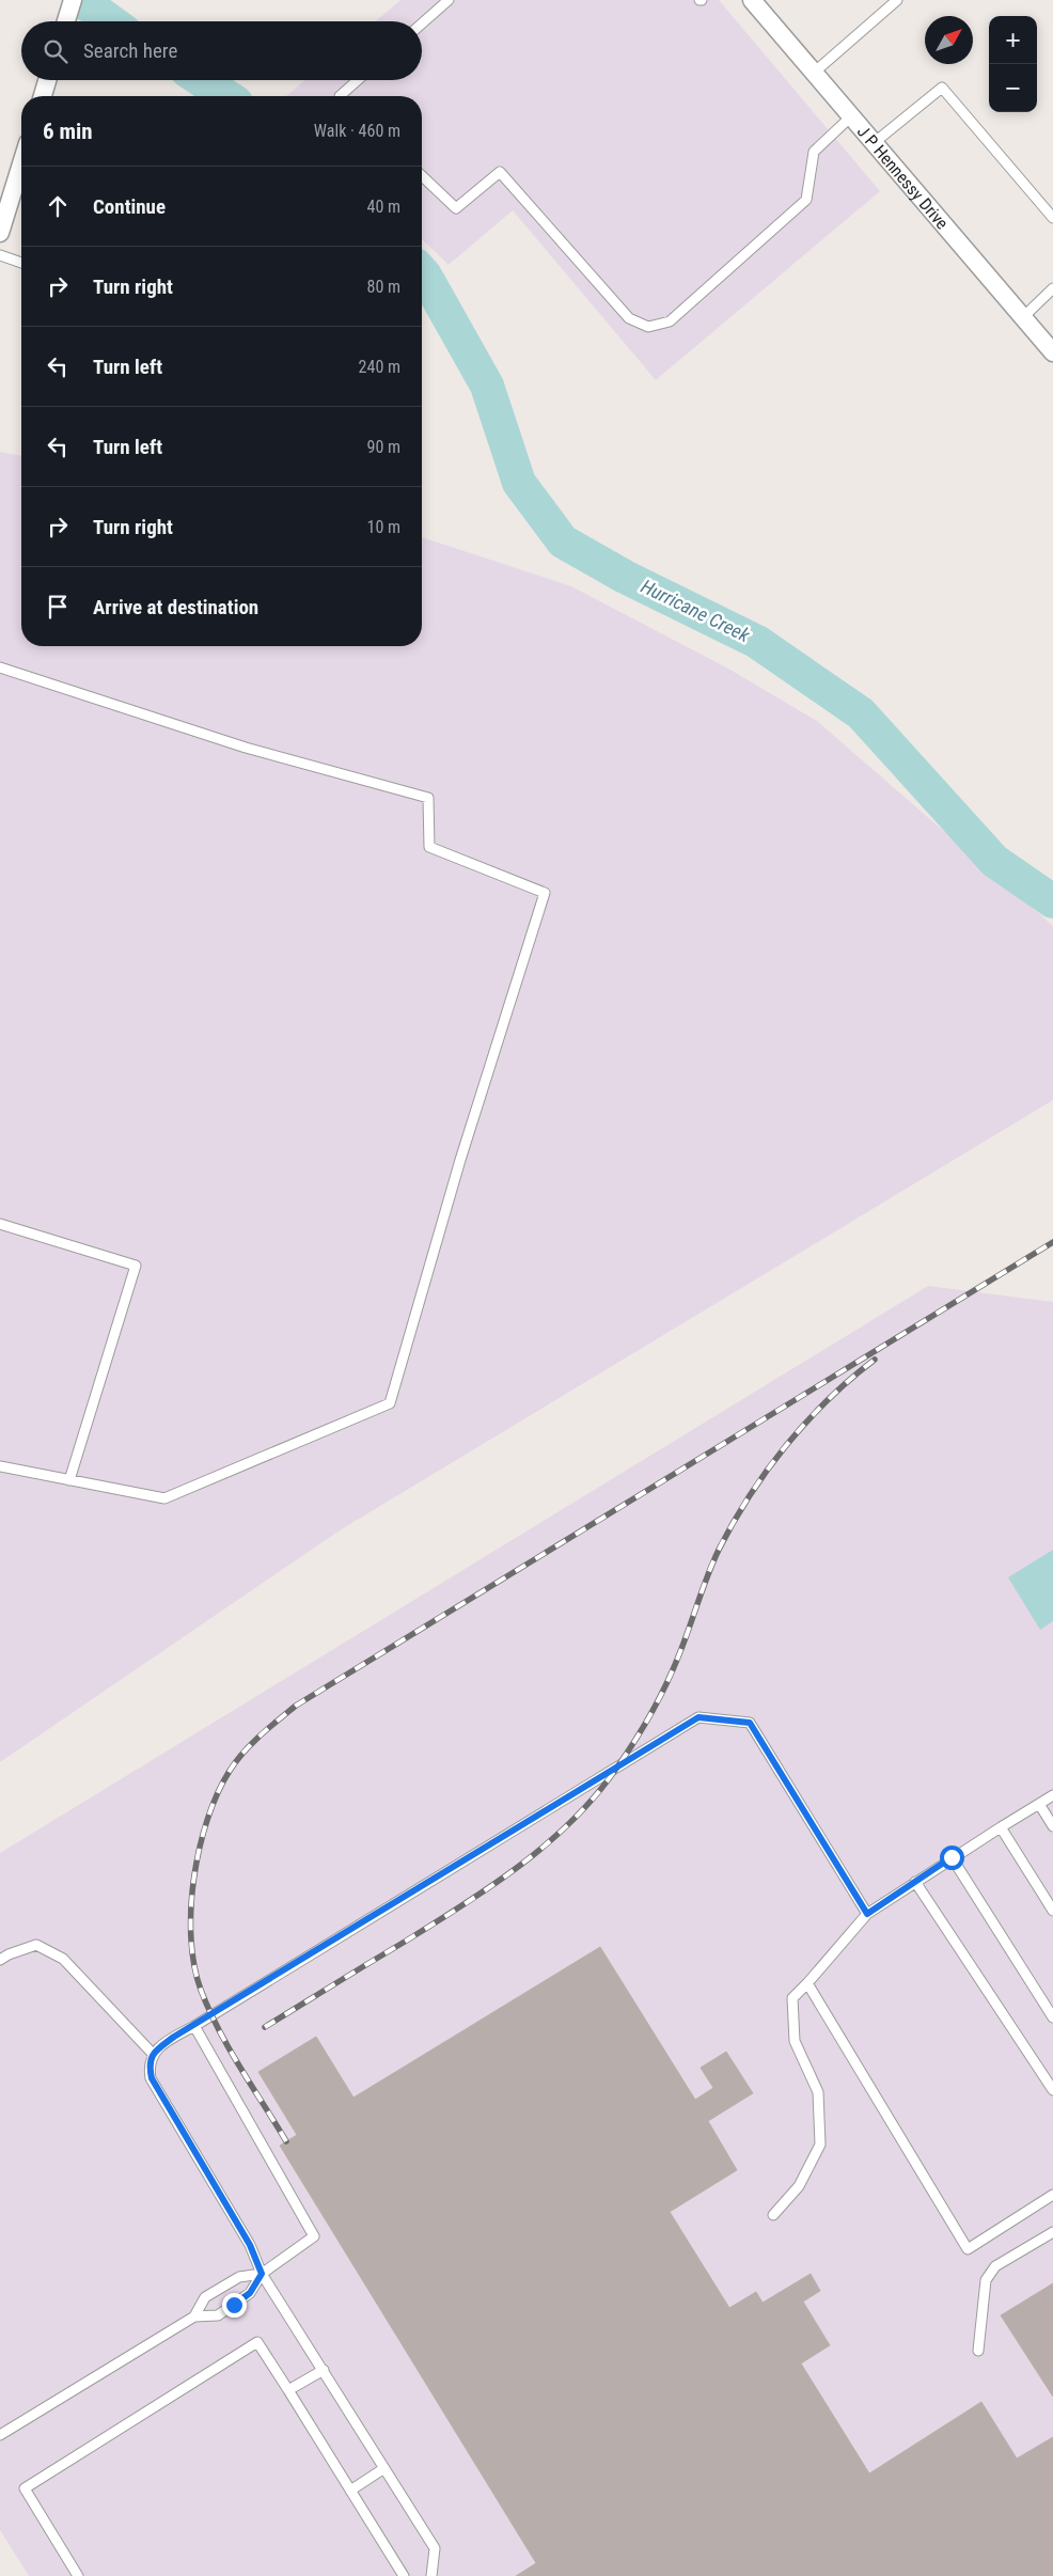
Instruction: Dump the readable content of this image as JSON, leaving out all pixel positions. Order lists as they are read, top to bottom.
{
  "streets": {
    "street": ["J P Hennessy Drive"]
  },
  "water": ["Hurricane Creek"],
  "north": "top right",
  "page": {
    "map_buttons": ["+", "−"],
    "search": "Search here",
    "heading": ["6 min", "Walk · 460 m"],
    "list": [
      ["Continue", "40 m"],
      ["Turn right", "80 m"],
      ["Turn left", "240 m"],
      ["Turn left", "90 m"],
      ["Turn right", "10 m"],
      "Arrive at destination"
    ]
  }
}
